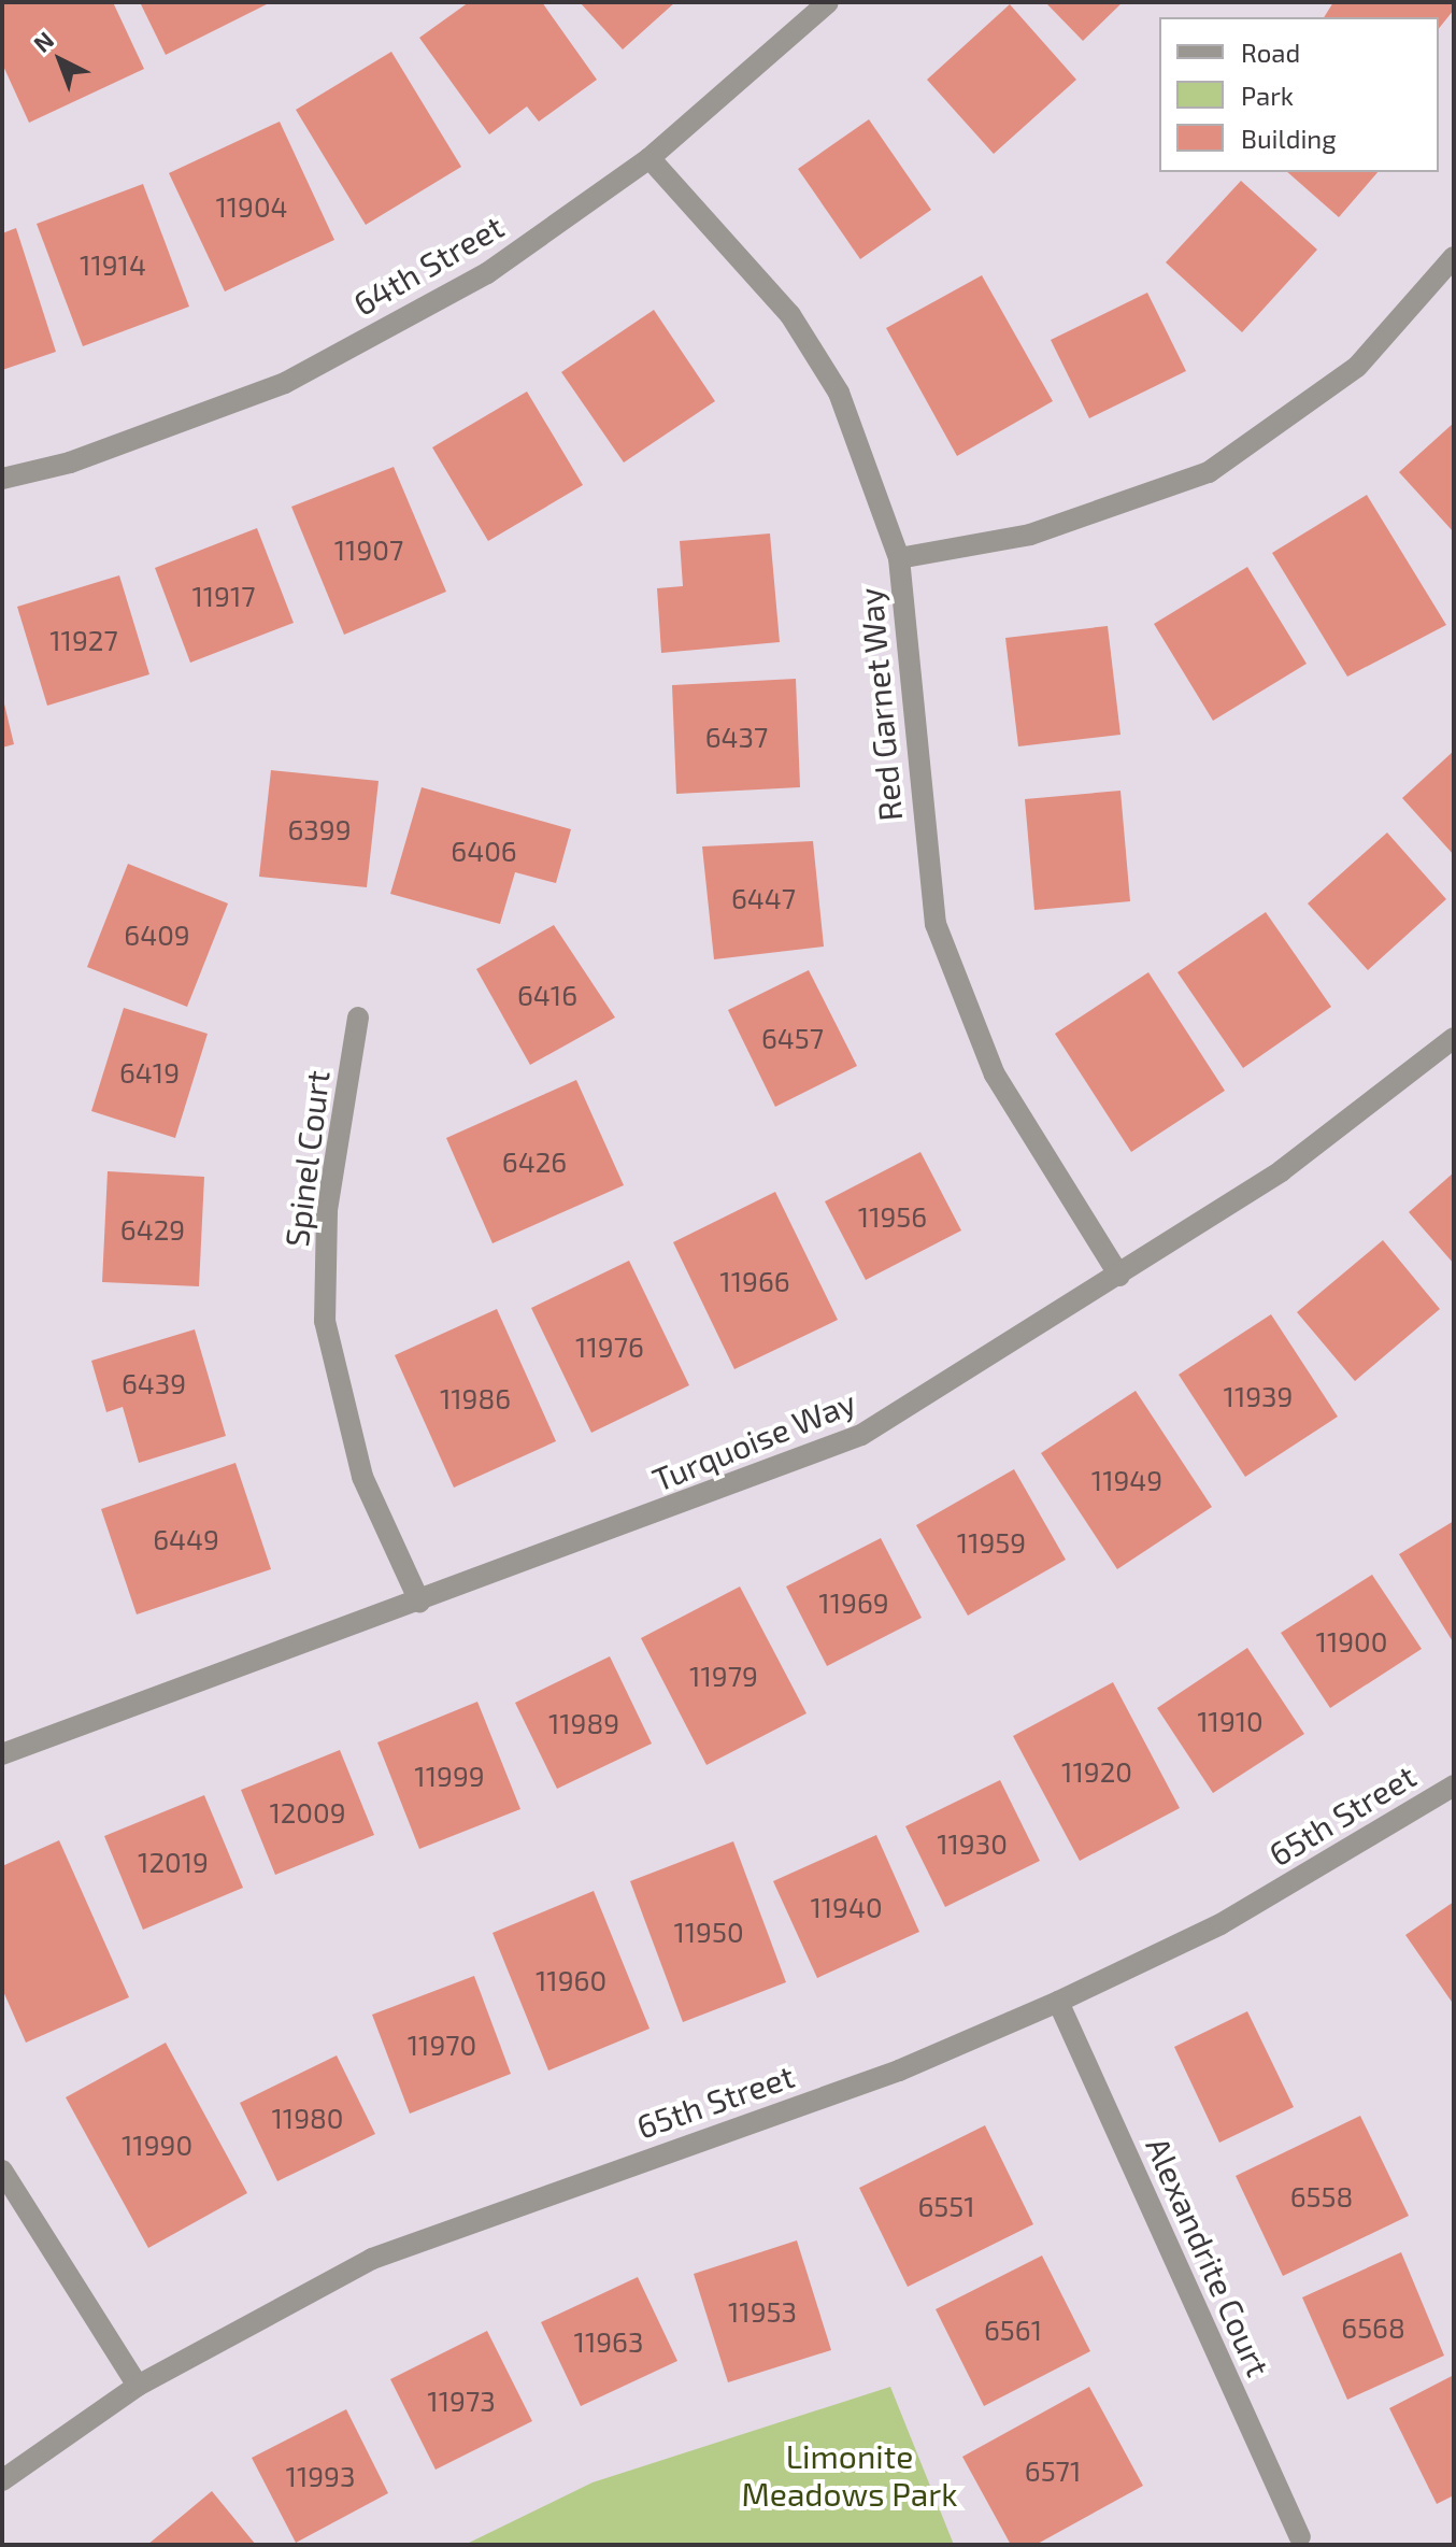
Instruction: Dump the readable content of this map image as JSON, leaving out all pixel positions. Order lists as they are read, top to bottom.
{
  "streets": {
    "street": [
      "64th Street",
      "Red Garnet Way",
      "Spinel Court",
      "Turquoise Way",
      "65th Street",
      "Alexandrite Court"
    ]
  },
  "crossings": [
    ["64th Street", "Red Garnet Way"],
    ["Red Garnet Way", "Turquoise Way"],
    ["Spinel Court", "Turquoise Way"],
    ["65th Street", "Alexandrite Court"]
  ],
  "parks": ["Limonite Meadows Park"],
  "house_numbers": [
    "11904",
    "11914",
    "11907",
    "11917",
    "11927",
    "6437",
    "6399",
    "6406",
    "6447",
    "6409",
    "6416",
    "6457",
    "6419",
    "6426",
    "11956",
    "6429",
    "11966",
    "11976",
    "6439",
    "11939",
    "11986",
    "11949",
    "6449",
    "11959",
    "11969",
    "11900",
    "11979",
    "11910",
    "11989",
    "11920",
    "11999",
    "12009",
    "11930",
    "12019",
    "11940",
    "11950",
    "11960",
    "11970",
    "11980",
    "11990",
    "6558",
    "6551",
    "11953",
    "6568",
    "6561",
    "11963",
    "11973",
    "6571",
    "11993"
  ],
  "legend": ["Road", "Park", "Building"],
  "north": "top left"
}
